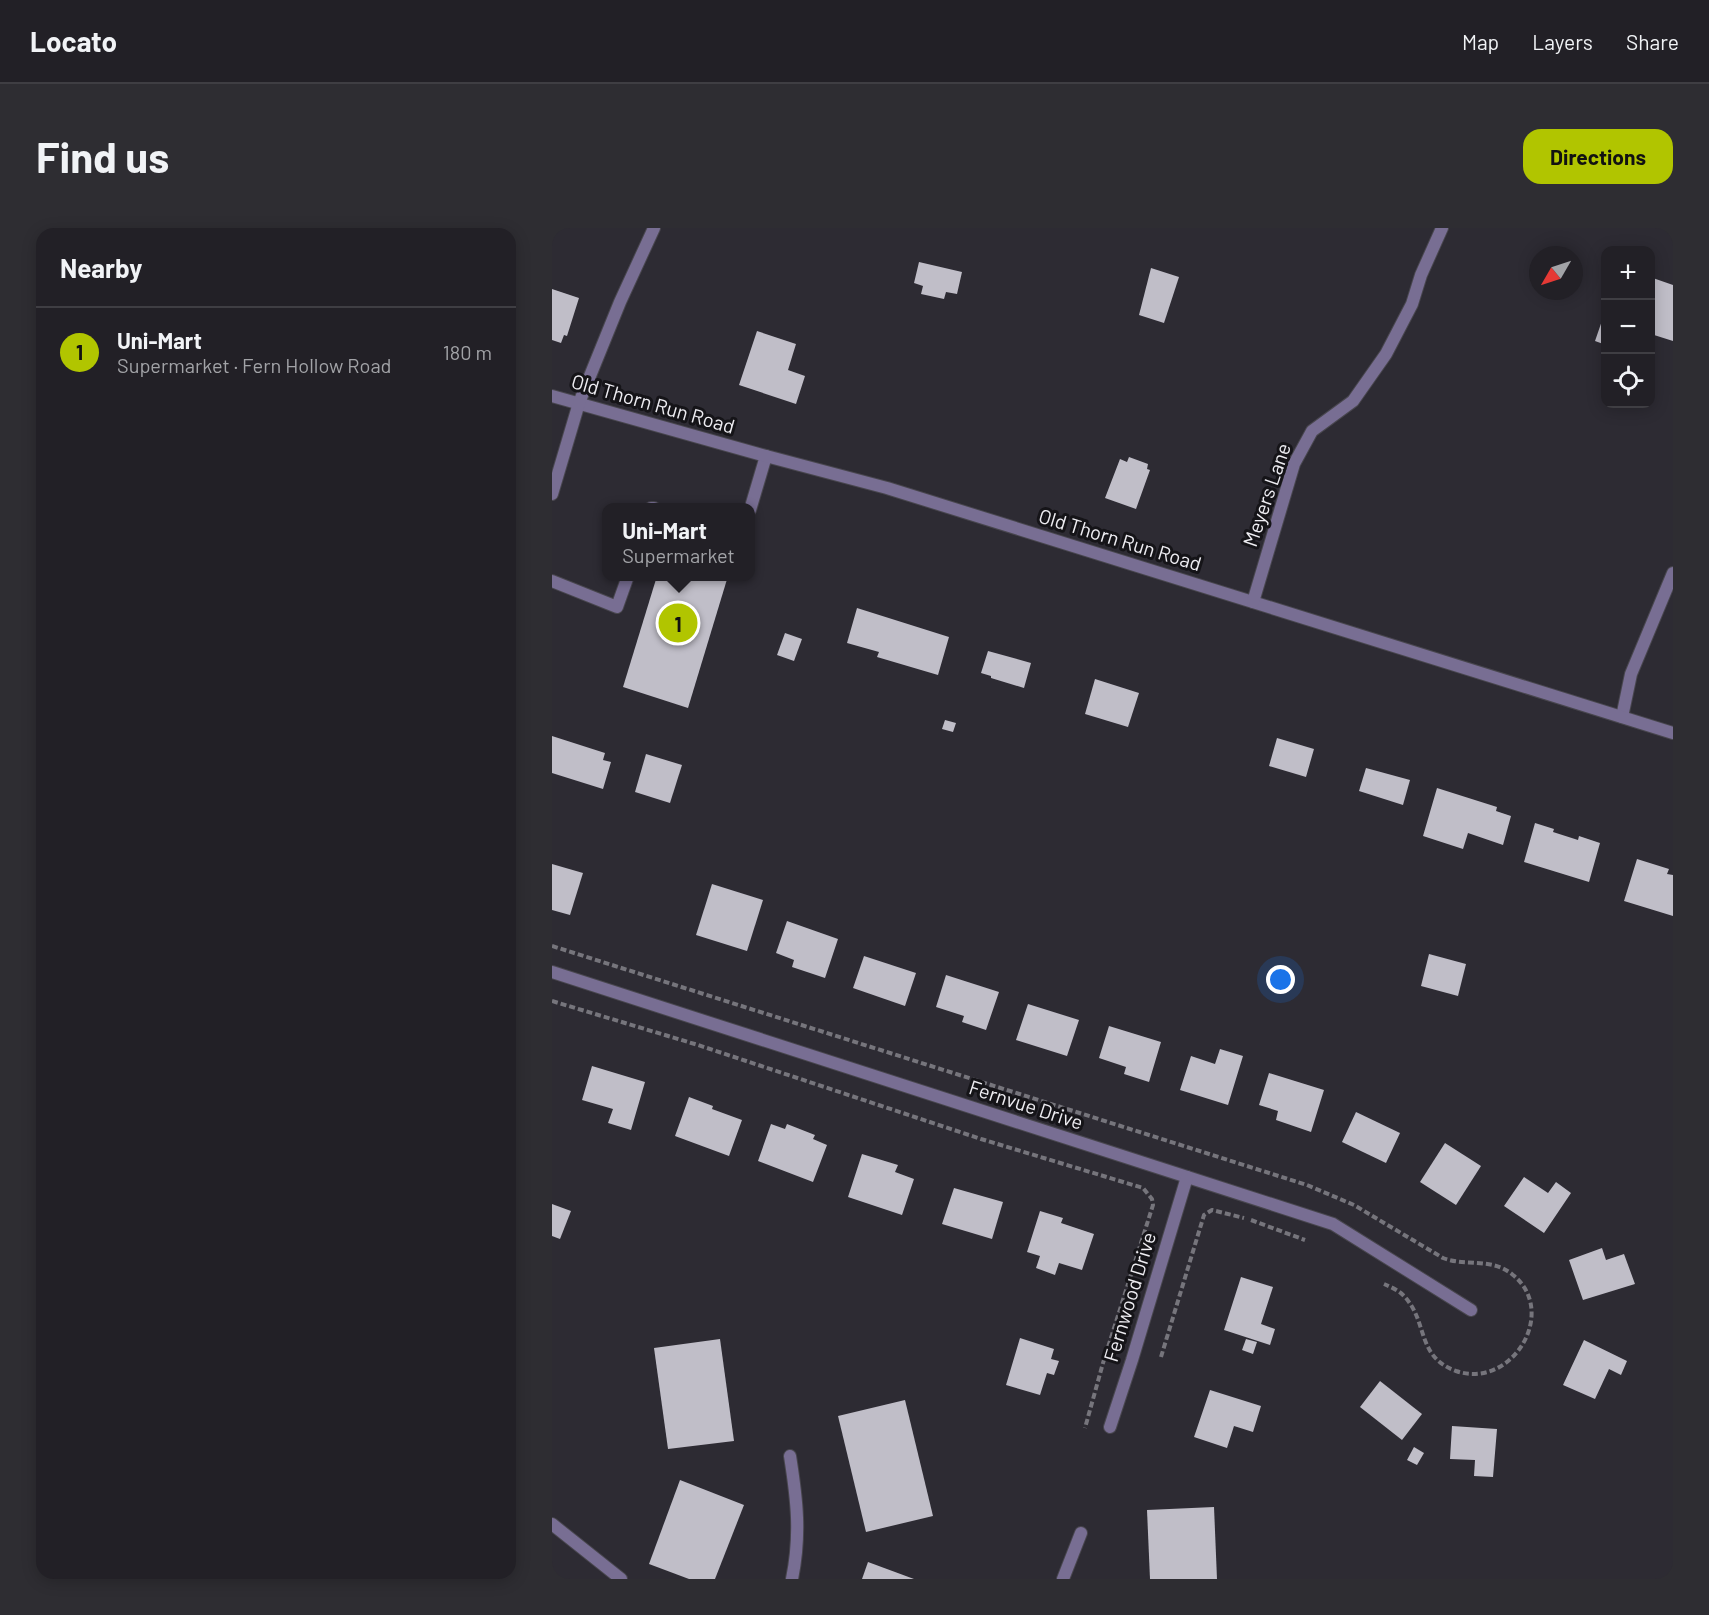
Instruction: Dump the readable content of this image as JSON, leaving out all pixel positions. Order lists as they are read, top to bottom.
{
  "streets": {
    "street": [
      "Old Thorn Run Road",
      "Meyers Lane",
      "Fernvue Drive",
      "Fernwood Drive"
    ]
  },
  "crossings": [
    ["Old Thorn Run Road", "Meyers Lane"],
    ["Fernvue Drive", "Fernwood Drive"]
  ],
  "north": "bottom left",
  "page": {
    "header": "Locato",
    "nav": ["Map", "Layers", "Share"],
    "buttons": "Directions",
    "title": "Find us",
    "heading": "Nearby",
    "map_buttons": ["+", "−"],
    "list": [
      {
        "mark": "1",
        "name": "Uni-Mart",
        "note": "Supermarket · Fern Hollow Road",
        "value": "180 m"
      }
    ],
    "popup": ["Uni-Mart", "Supermarket"],
    "pins": "1"
  }
}
